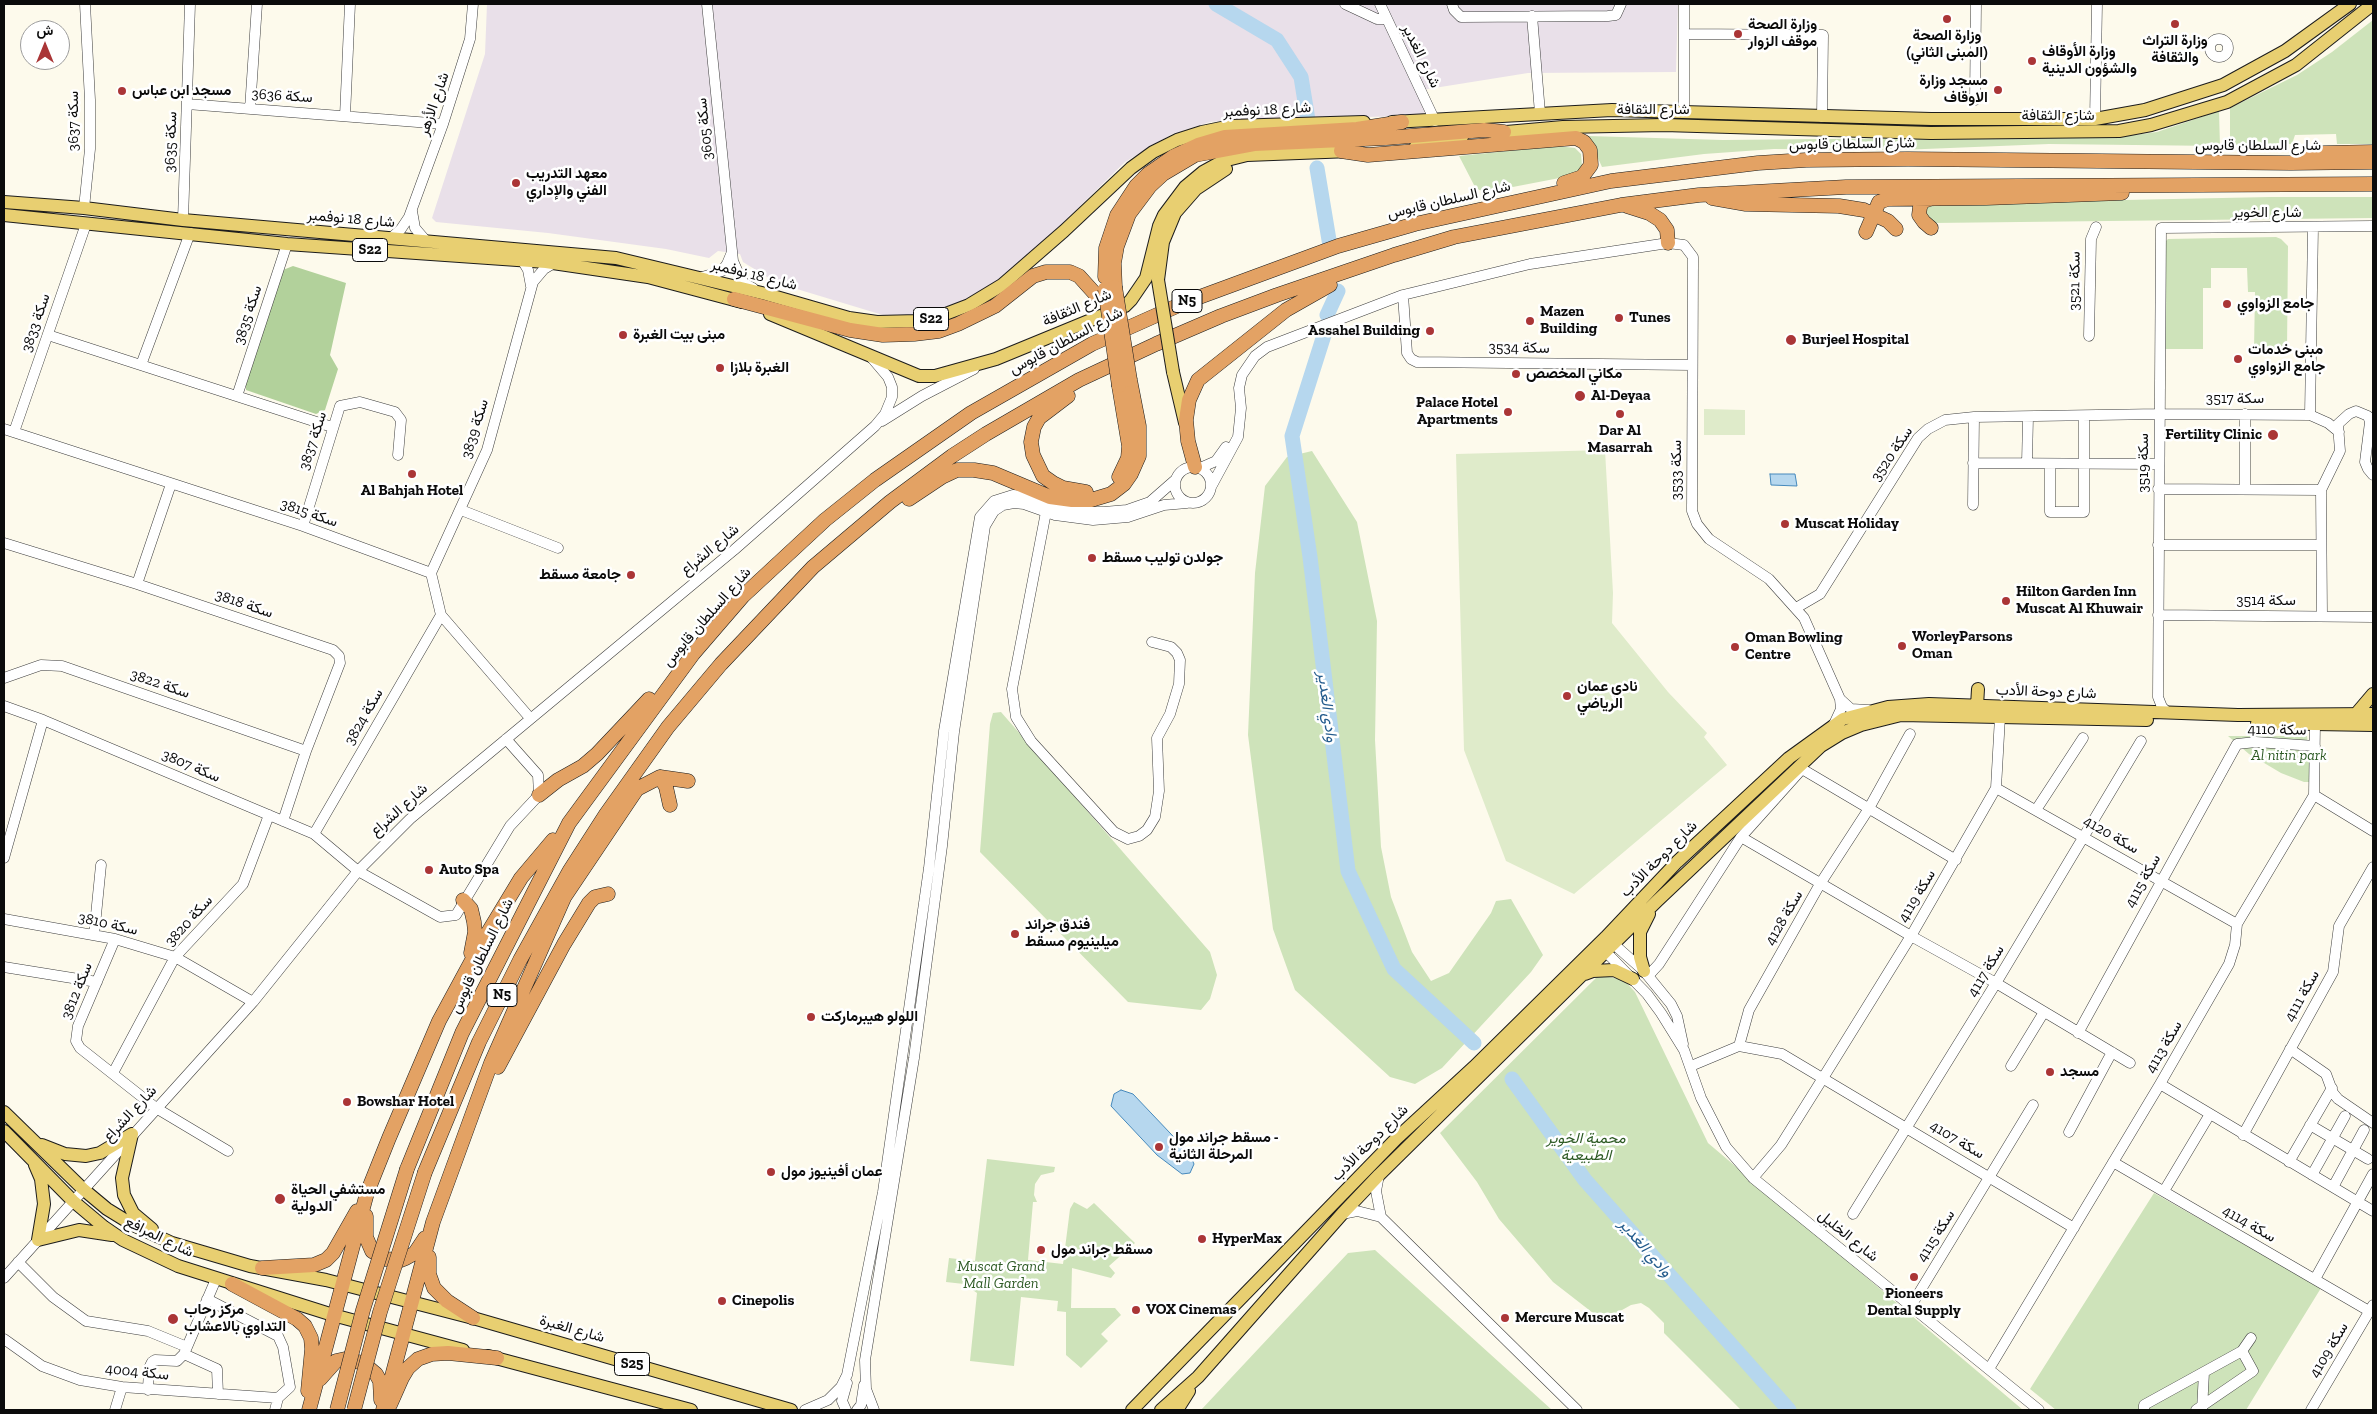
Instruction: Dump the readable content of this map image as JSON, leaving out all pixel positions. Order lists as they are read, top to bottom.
{
  "streets": {
    "highway": ["شارع السلطان قابوس", "N5"],
    "main road": [
      "شارع 18 نوفمبر",
      "شارع الثقافة",
      "S22",
      "شارع دوحة الأدب",
      "شارع المرافع",
      "شارع الغبرة",
      "S25"
    ],
    "street": [
      "شارع الغدير",
      "سكة 3636",
      "شارع الأزهر",
      "سكة 3637",
      "سكة 3605",
      "سكة 3635",
      "شارع الخوير",
      "سكة 3521",
      "سكة 3835",
      "سكة 3833",
      "سكة 3534",
      "سكة 3517",
      "سكة 3839",
      "سكة 3837",
      "سكة 3520",
      "سكة 3519",
      "سكة 3533",
      "سكة 3815",
      "شارع الشراع",
      "سكة 3514",
      "سكة 3818",
      "سكة 3822",
      "سكة 3824",
      "سكة 4110",
      "سكة 3807",
      "سكة 4120",
      "سكة 4115",
      "سكة 4119",
      "سكة 4128",
      "سكة 3820",
      "سكة 3810",
      "سكة 4117",
      "سكة 3812",
      "سكة 4111",
      "سكة 4113",
      "سكة 4107",
      "سكة 4114",
      "شارع الخليل",
      "سكة 4109",
      "سكة 4004"
    ]
  },
  "crossings": [
    ["شارع الغدير", "شارع 18 نوفمبر"],
    ["شارع الغدير", "شارع الثقافة"],
    ["سكة 3636", "شارع الأزهر"],
    ["سكة 3636", "سكة 3635"],
    ["شارع الأزهر", "شارع 18 نوفمبر"],
    ["شارع 18 نوفمبر", "شارع الثقافة"],
    ["شارع 18 نوفمبر", "سكة 3637"],
    ["شارع 18 نوفمبر", "سكة 3605"],
    ["شارع 18 نوفمبر", "سكة 3635"],
    ["شارع 18 نوفمبر", "سكة 3835"],
    ["شارع 18 نوفمبر", "سكة 3833"],
    ["شارع 18 نوفمبر", "سكة 3839"],
    ["شارع 18 نوفمبر", "شارع الشراع"],
    ["شارع الثقافة", "شارع الشراع"],
    ["شارع الخوير", "سكة 3519"],
    ["سكة 3833", "سكة 3815"],
    ["سكة 3534", "سكة 3533"],
    ["سكة 3517", "سكة 3520"],
    ["سكة 3517", "سكة 3519"],
    ["سكة 3839", "سكة 3815"],
    ["سكة 3837", "سكة 3815"],
    ["سكة 3520", "سكة 3519"],
    ["سكة 3520", "سكة 3533"],
    ["سكة 3519", "سكة 3514"],
    ["شارع الشراع", "سكة 3807"],
    ["شارع الشراع", "سكة 3810"],
    ["شارع الشراع", "سكة 3812"],
    ["شارع الشراع", "شارع المرافع"],
    ["سكة 3818", "سكة 3822"],
    ["شارع دوحة الأدب", "سكة 4119"],
    ["شارع دوحة الأدب", "سكة 4113"],
    ["شارع دوحة الأدب", "شارع الخليل"],
    ["سكة 3824", "سكة 3807"],
    ["سكة 4110", "سكة 4115"],
    ["سكة 4110", "سكة 4113"],
    ["سكة 3807", "سكة 3820"],
    ["سكة 4120", "سكة 4115"],
    ["سكة 4120", "سكة 4119"],
    ["سكة 4120", "سكة 4117"],
    ["سكة 4120", "سكة 4113"],
    ["سكة 4115", "سكة 4107"],
    ["سكة 4115", "شارع الخليل"],
    ["سكة 4119", "سكة 4107"],
    ["سكة 4119", "شارع الخليل"],
    ["سكة 3820", "سكة 3810"],
    ["سكة 3820", "سكة 3812"],
    ["سكة 3810", "سكة 3812"],
    ["سكة 4117", "سكة 4107"],
    ["سكة 4113", "سكة 4107"],
    ["سكة 4113", "سكة 4114"],
    ["سكة 4113", "شارع الخليل"],
    ["سكة 4114", "سكة 4109"],
    ["شارع المرافع", "شارع الغبرة"],
    ["شارع المرافع", "S25"]
  ],
  "water": ["وادي الغدير"],
  "parks": ["Al nitin park", "محمية الخوير الطبيعية", "Muscat Grand Mall Garden"],
  "places": [
    "وزارة الصحة (المبنى الثاني)",
    "وزارة التراث والثقافة",
    "وزارة الصحة موقف الزوار",
    "وزارة الأوقاف والشؤون الدينية",
    "مسجد وزارة الاوقاف",
    "مسجد ابن عباس",
    "معهد التدريب الفني والإداري",
    "جامع الزواوي",
    "Tunes",
    "Mazen Building",
    "Assahel Building",
    "مبنى بيت الغبرة",
    "Burjeel Hospital",
    "مبنى خدمات جامع الزواوي",
    "الغبرة بلازا",
    "مكاني المخصص",
    "Al-Deyaa",
    "Palace Hotel Apartments",
    "Dar Al Masarrah",
    "Fertility Clinic",
    "Al Bahjah Hotel",
    "Muscat Holiday",
    "جولدن توليب مسقط",
    "جامعة مسقط",
    "Hilton Garden Inn Muscat Al Khuwair",
    "WorleyParsons Oman",
    "Oman Bowling Centre",
    "نادي عمان الرياضي",
    "Auto Spa",
    "فندق جراند ميلينيوم مسقط",
    "اللولو هيبرماركت",
    "مسجد",
    "Bowshar Hotel",
    "مسقط جراند مول - المرحلة الثانية",
    "عمان أفينيوز مول",
    "مستشفي الحياة الدولية",
    "HyperMax",
    "مسقط جراند مول",
    "Pioneers Dental Supply",
    "Cinepolis",
    "VOX Cinemas",
    "Mercure Muscat",
    "مركز رحاب التداوي بالاعشاب"
  ],
  "north": "top"
}
